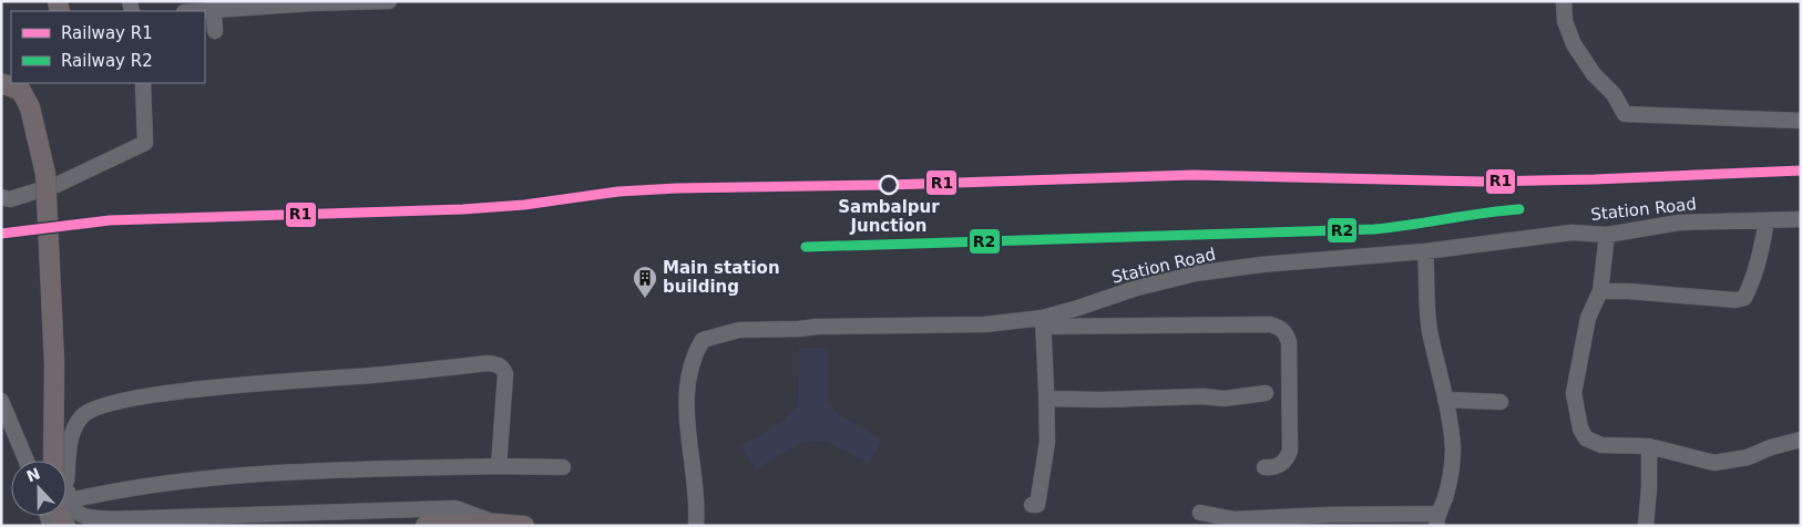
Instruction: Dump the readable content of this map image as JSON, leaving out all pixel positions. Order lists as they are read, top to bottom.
{
  "streets": {
    "street": ["Station Road"]
  },
  "places": {
    "other": ["Sambalpur Junction"],
    "building": ["Main station building"]
  },
  "lines": ["rail line R1", "rail line R2"],
  "legend": ["Railway R1", "Railway R2"],
  "north": "top"
}
